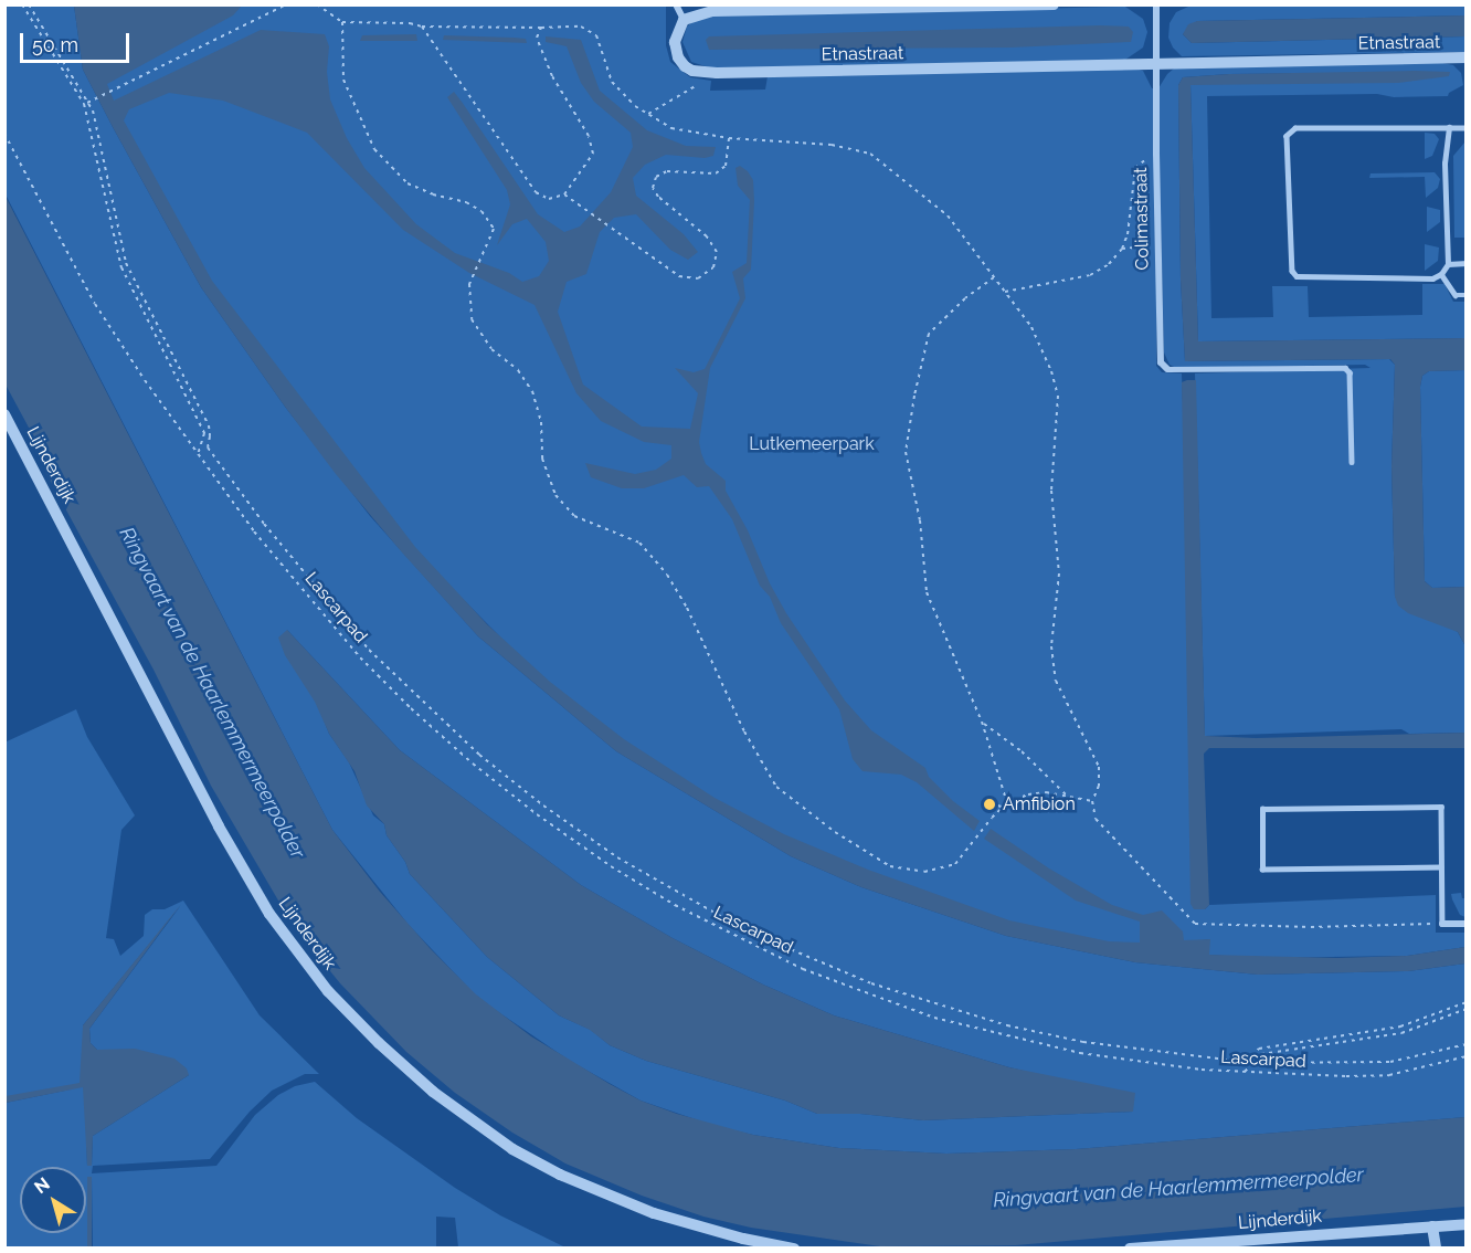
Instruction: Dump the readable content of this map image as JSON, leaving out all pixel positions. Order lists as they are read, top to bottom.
{
  "streets": {
    "street": ["Etnastraat", "Colimastraat", "Lijnderdijk"],
    "path": ["Lascarpad"]
  },
  "crossings": [
    ["Etnastraat", "Colimastraat"]
  ],
  "water": ["Ringvaart van de Haarlemmermeerpolder"],
  "parks": ["Lutkemeerpark"],
  "places": ["Amfibion"],
  "scale_bar": "50 m",
  "north": "top left"
}
